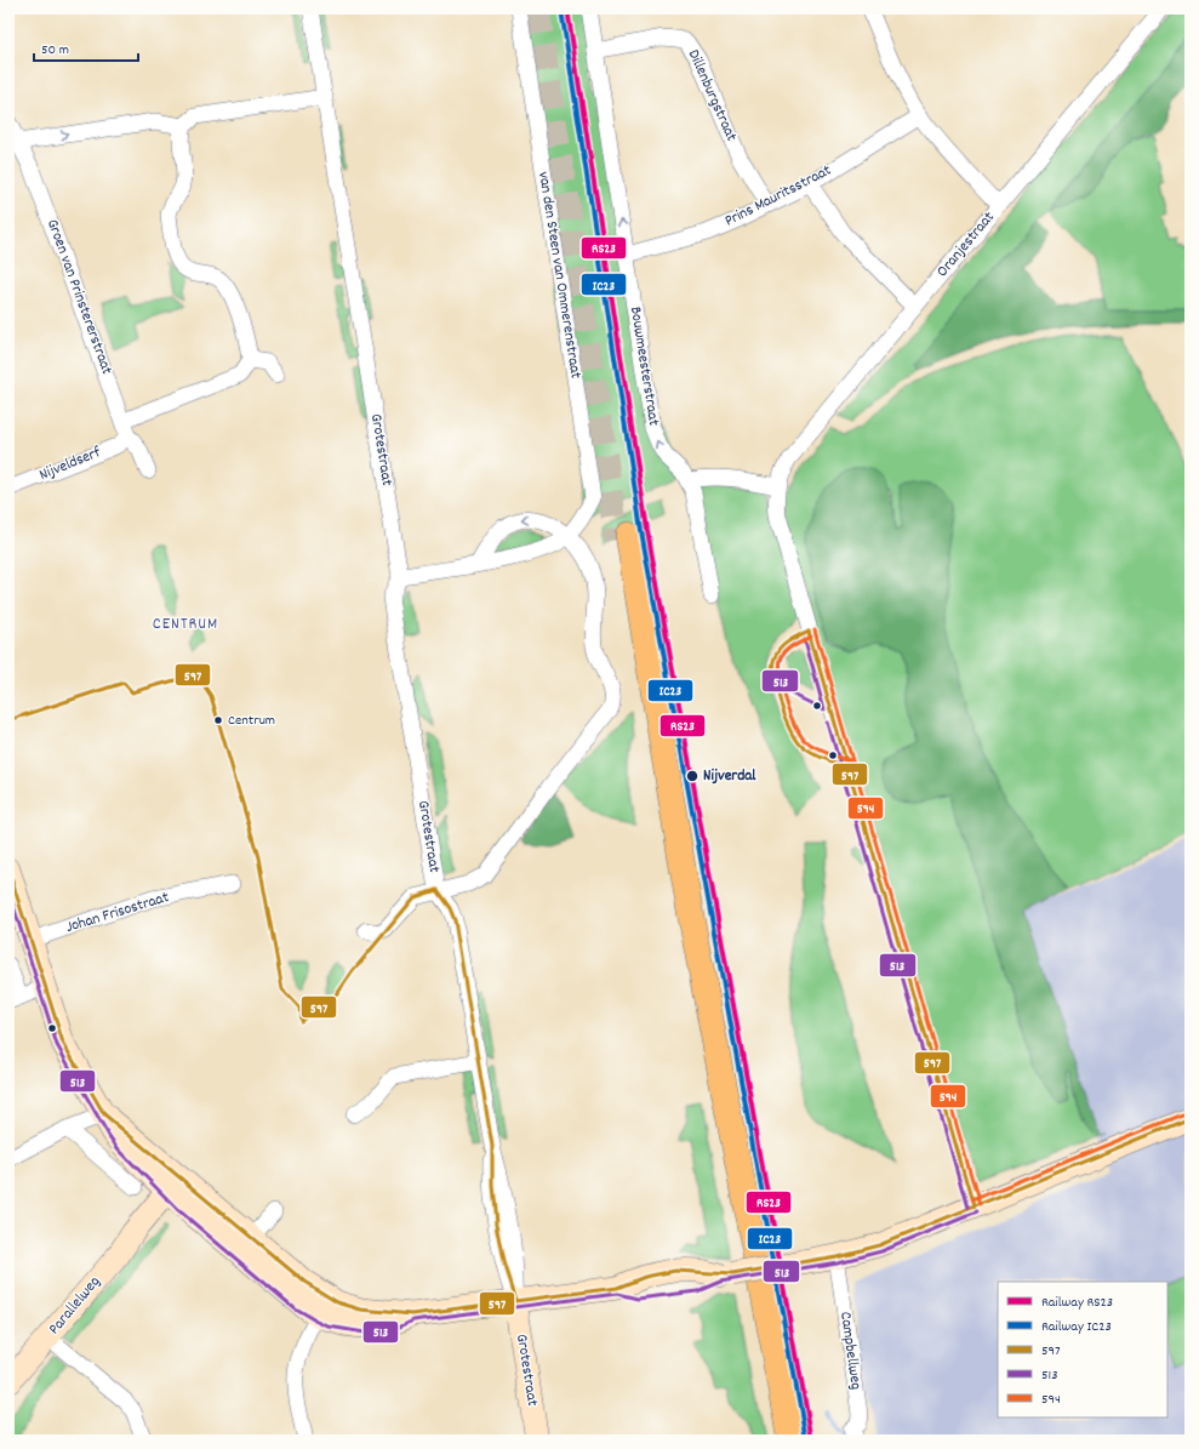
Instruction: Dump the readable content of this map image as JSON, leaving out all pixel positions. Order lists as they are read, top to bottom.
{
  "streets": {
    "street": [
      "Dillenburgstraat",
      "Prins Mauritsstraat",
      "Oranjestraat",
      "van den Steen van Ommerenstraat",
      "Groen van Prinstererstraat",
      "Bouwmeesterstraat",
      "Grotestraat",
      "Nijveldserf",
      "Johan Frisostraat",
      "Parallelweg",
      "Campbellweg"
    ]
  },
  "crossings": [
    ["Dillenburgstraat", "Prins Mauritsstraat"],
    ["Dillenburgstraat", "Bouwmeesterstraat"],
    ["Prins Mauritsstraat", "Bouwmeesterstraat"],
    ["van den Steen van Ommerenstraat", "Grotestraat"],
    ["Groen van Prinstererstraat", "Nijveldserf"]
  ],
  "one_way": ["Bouwmeesterstraat"],
  "districts": ["CENTRUM"],
  "places": ["Centrum", "Nijverdal"],
  "lines": [
    "rail line RS23",
    "rail line IC23",
    "transit line 594",
    "transit line 597",
    "transit line 513"
  ],
  "legend": [
    "Railway RS23",
    "Railway IC23",
    "597",
    "513",
    "594"
  ],
  "scale_bar": "50 m"
}
